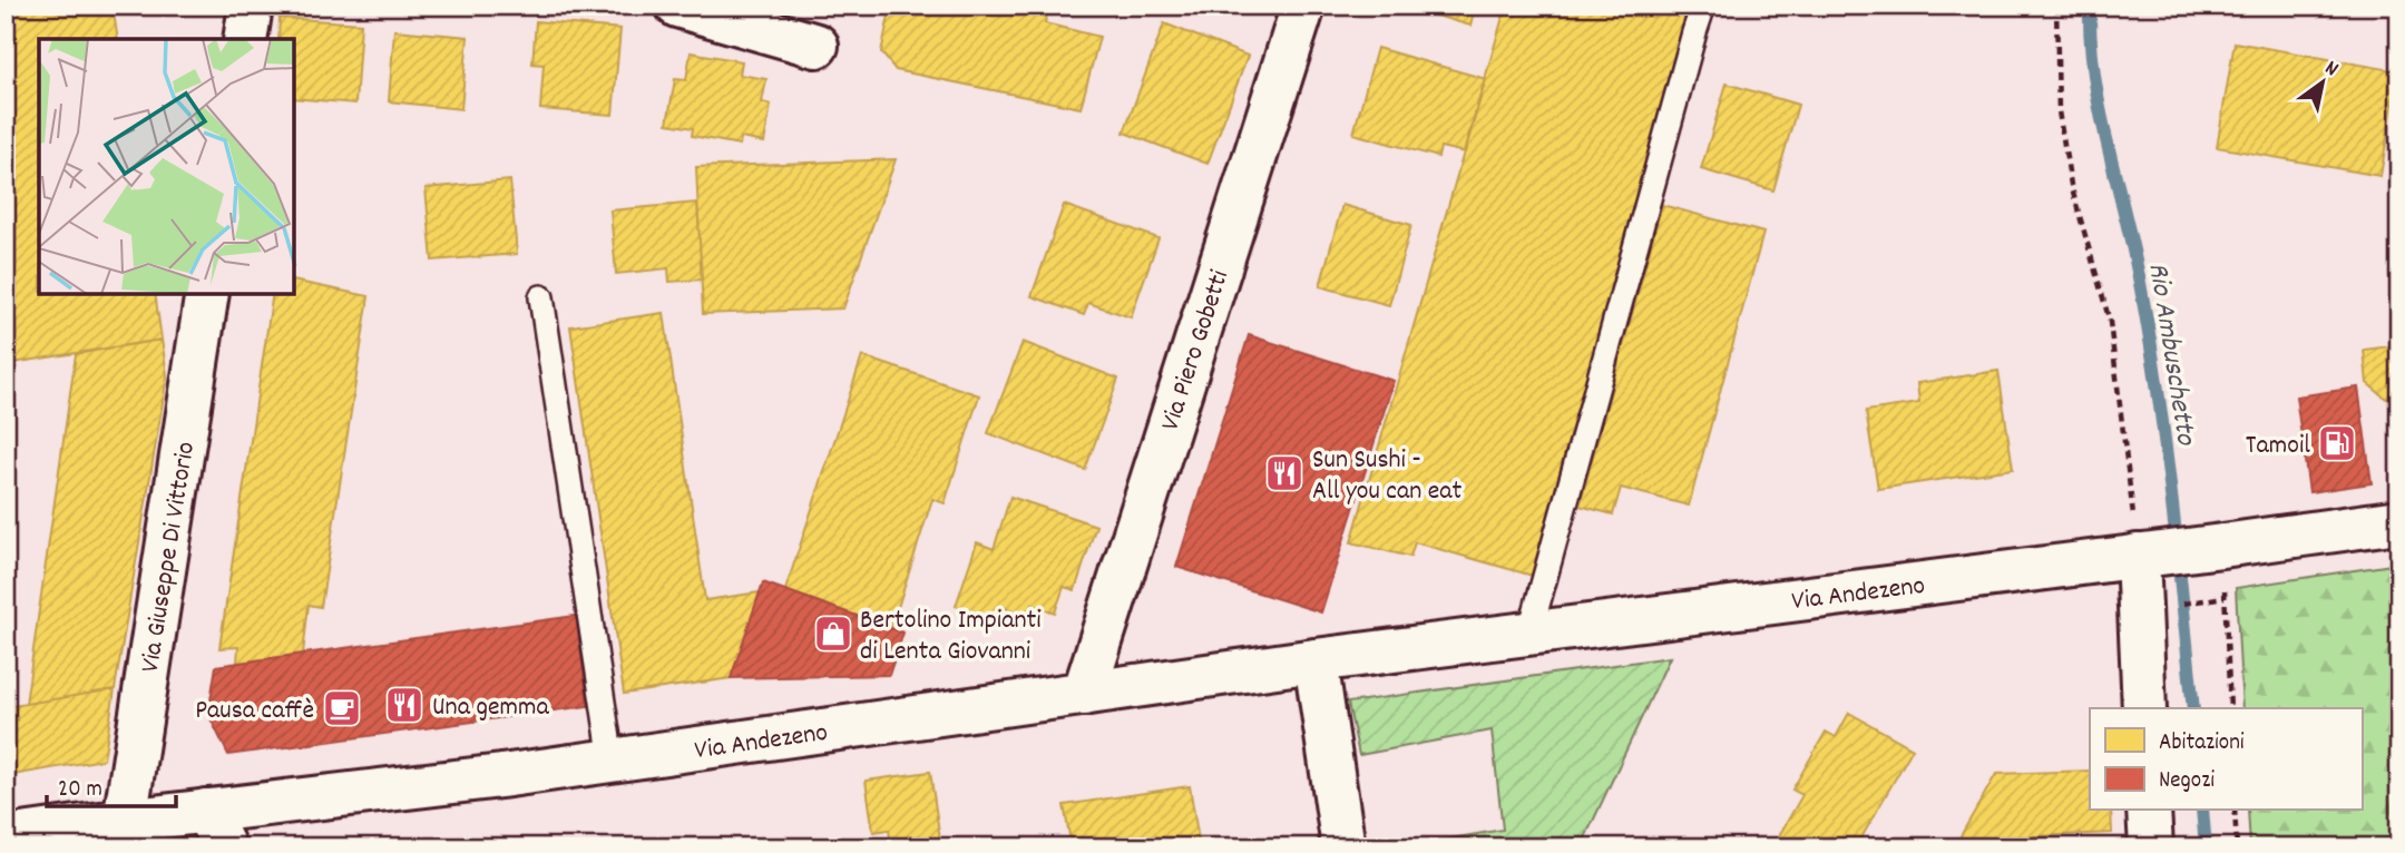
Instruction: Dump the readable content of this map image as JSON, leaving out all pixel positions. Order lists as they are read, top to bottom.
{
  "streets": {
    "main road": ["Via Piero Gobetti", "Via Giuseppe Di Vittorio", "Via Andezeno"]
  },
  "crossings": [
    ["Via Piero Gobetti", "Via Andezeno"],
    ["Via Giuseppe Di Vittorio", "Via Andezeno"]
  ],
  "water": ["Rio Ambuschetto"],
  "places": {
    "fuel station": ["Tamoil"],
    "restaurant": ["Sun Sushi - All you can eat", "Una gemma"],
    "shop": ["Bertolino Impianti di Lenta Giovanni"],
    "cafe": ["Pausa caffè"]
  },
  "legend": ["Abitazioni", "Negozi"],
  "scale_bar": "20 m",
  "north": "top right"
}
